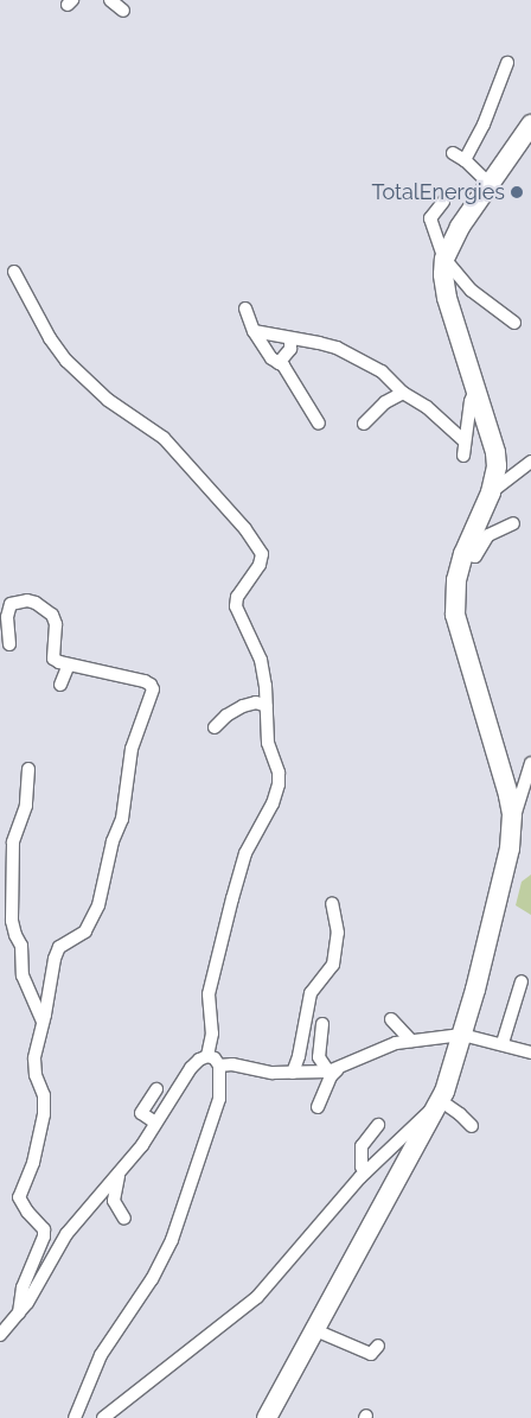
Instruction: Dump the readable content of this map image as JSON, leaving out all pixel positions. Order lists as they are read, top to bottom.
{
  "places": ["TotalEnergies"]
}
